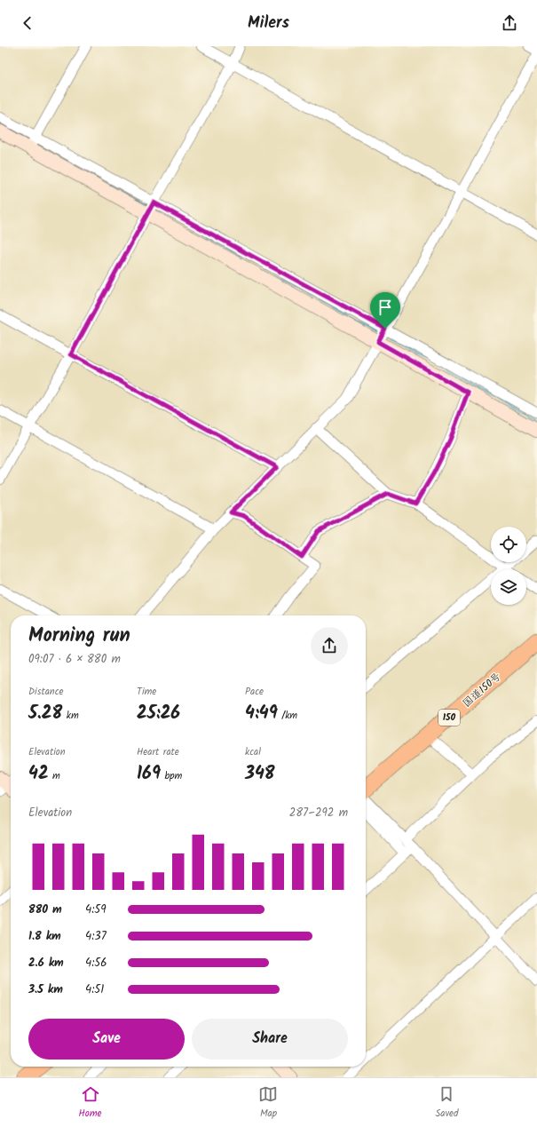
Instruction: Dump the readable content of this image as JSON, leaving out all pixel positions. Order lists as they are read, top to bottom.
{
  "streets": {
    "highway": ["国道150号", "150"]
  },
  "page": {
    "header": "Milers",
    "heading": ["Morning run", "09:07 · 6 × 880 m"],
    "stats": [
      ["Distance", "5.28 km"],
      ["Time", "25:26"],
      ["Pace", "4:49 /km"],
      ["Elevation", "42 m"],
      ["Heart rate", "169 bpm"],
      ["kcal", "348"]
    ],
    "chart": ["Elevation", "287–292 m"],
    "list": [
      {
        "name": "880 m",
        "note": "4:59"
      },
      {
        "name": "1.8 km",
        "note": "4:37"
      },
      {
        "name": "2.6 km",
        "note": "4:56"
      },
      {
        "name": "3.5 km",
        "note": "4:51"
      }
    ],
    "buttons": ["Save", "Share"],
    "tabs": ["Home", "Map", "Saved"]
  }
}
